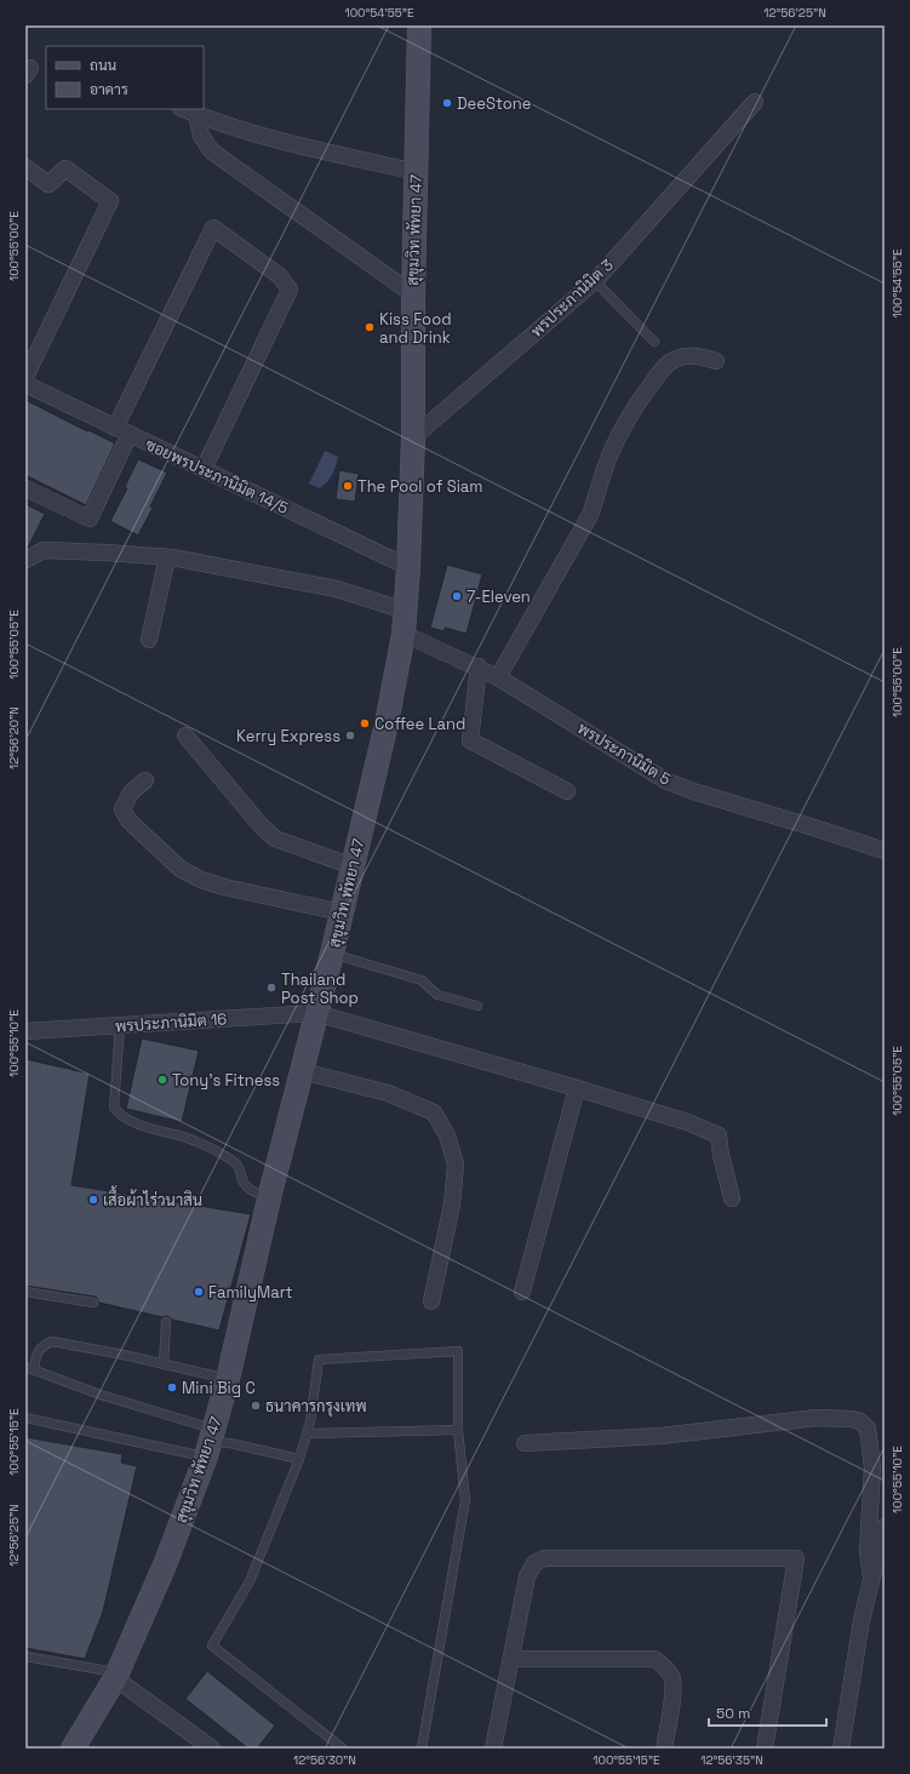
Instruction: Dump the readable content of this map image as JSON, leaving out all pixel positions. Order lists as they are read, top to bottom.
{
  "streets": {
    "street": [
      "สุขุมวิท พัทยา 47",
      "พรประภานิมิต 3",
      "ซอยพรประภานิมิต 14/5",
      "พรประภานิมิต 5",
      "พรประภานิมิต 16"
    ]
  },
  "crossings": [
    ["สุขุมวิท พัทยา 47", "พรประภานิมิต 3"],
    ["สุขุมวิท พัทยา 47", "ซอยพรประภานิมิต 14/5"],
    ["สุขุมวิท พัทยา 47", "พรประภานิมิต 5"],
    ["สุขุมวิท พัทยา 47", "พรประภานิมิต 16"]
  ],
  "places": [
    "DeeStone",
    "Kiss Food and Drink",
    "The Pool of Siam",
    "7-Eleven",
    "Coffee Land",
    "Kerry Express",
    "Thailand Post Shop",
    "Tony's Fitness",
    "เสื้อผ้าไร่วนาสิน",
    "FamilyMart",
    "Mini Big C",
    "ธนาคารกรุงเทพ"
  ],
  "legend": ["ถนน", "อาคาร"],
  "scale_bar": "50 m",
  "coordinates": [
    "100°54'55\"E",
    "12°56'25\"N",
    "100°55'00\"E",
    "100°55'05\"E",
    "12°56'20\"N",
    "100°55'10\"E",
    "100°55'15\"E",
    "12°56'30\"N",
    "12°56'35\"N"
  ]
}
